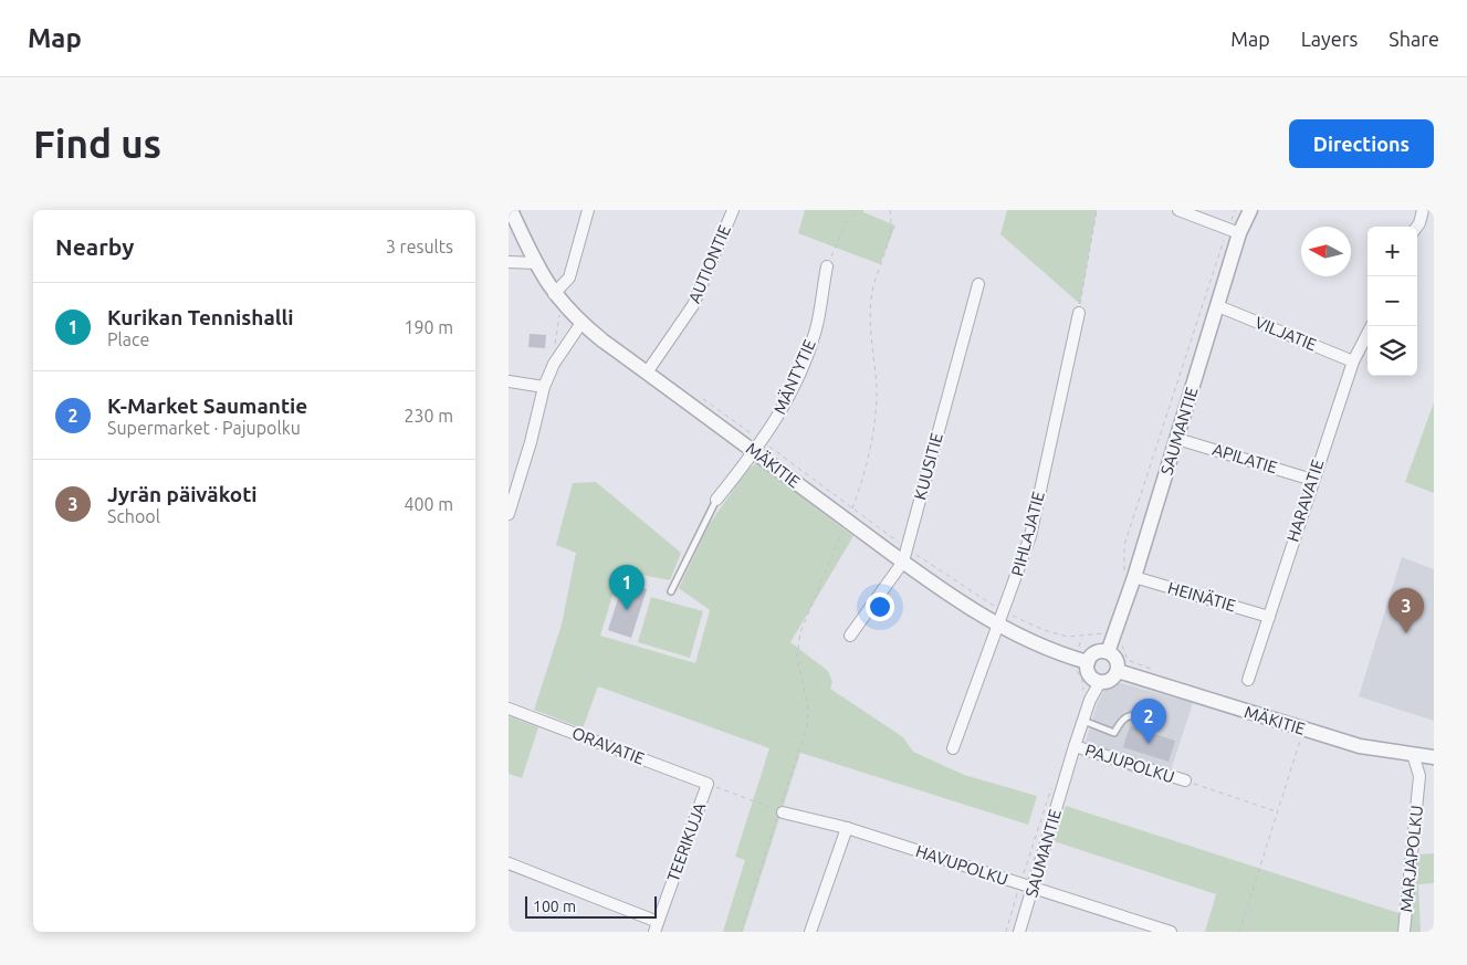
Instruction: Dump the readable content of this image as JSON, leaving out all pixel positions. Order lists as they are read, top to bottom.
{
  "streets": {
    "street": [
      "AUTIONTIE",
      "VILJATIE",
      "MÄNTYTIE",
      "SAUMANTIE",
      "APILATIE",
      "MÄKITIE",
      "KUUSITIE",
      "HARAVATIE",
      "PIHLAJATIE",
      "HEINÄTIE",
      "ORAVATIE",
      "PAJUPOLKU",
      "TEERIKUJA",
      "MARJAPOLKU",
      "HAVUPOLKU"
    ]
  },
  "crossings": [
    ["AUTIONTIE", "MÄKITIE"],
    ["VILJATIE", "SAUMANTIE"],
    ["VILJATIE", "HARAVATIE"],
    ["MÄNTYTIE", "MÄKITIE"],
    ["SAUMANTIE", "APILATIE"],
    ["SAUMANTIE", "MÄKITIE"],
    ["SAUMANTIE", "HEINÄTIE"],
    ["SAUMANTIE", "PAJUPOLKU"],
    ["SAUMANTIE", "HAVUPOLKU"],
    ["APILATIE", "HARAVATIE"],
    ["MÄKITIE", "KUUSITIE"],
    ["MÄKITIE", "PIHLAJATIE"],
    ["MÄKITIE", "MARJAPOLKU"],
    ["HARAVATIE", "HEINÄTIE"],
    ["ORAVATIE", "TEERIKUJA"]
  ],
  "scale_bar": "100 m",
  "north": "left",
  "page": {
    "header": "Map",
    "nav": ["Map", "Layers", "Share"],
    "buttons": "Directions",
    "title": "Find us",
    "heading": ["Nearby", "3 results"],
    "map_buttons": ["+", "−"],
    "list": [
      {
        "mark": "1",
        "name": "Kurikan Tennishalli",
        "note": "Place",
        "value": "190 m"
      },
      {
        "mark": "2",
        "name": "K-Market Saumantie",
        "note": "Supermarket · Pajupolku",
        "value": "230 m"
      },
      {
        "mark": "3",
        "name": "Jyrän päiväkoti",
        "note": "School",
        "value": "400 m"
      }
    ],
    "pins": ["1", "3", "2"],
    "scale": "100 m"
  }
}
